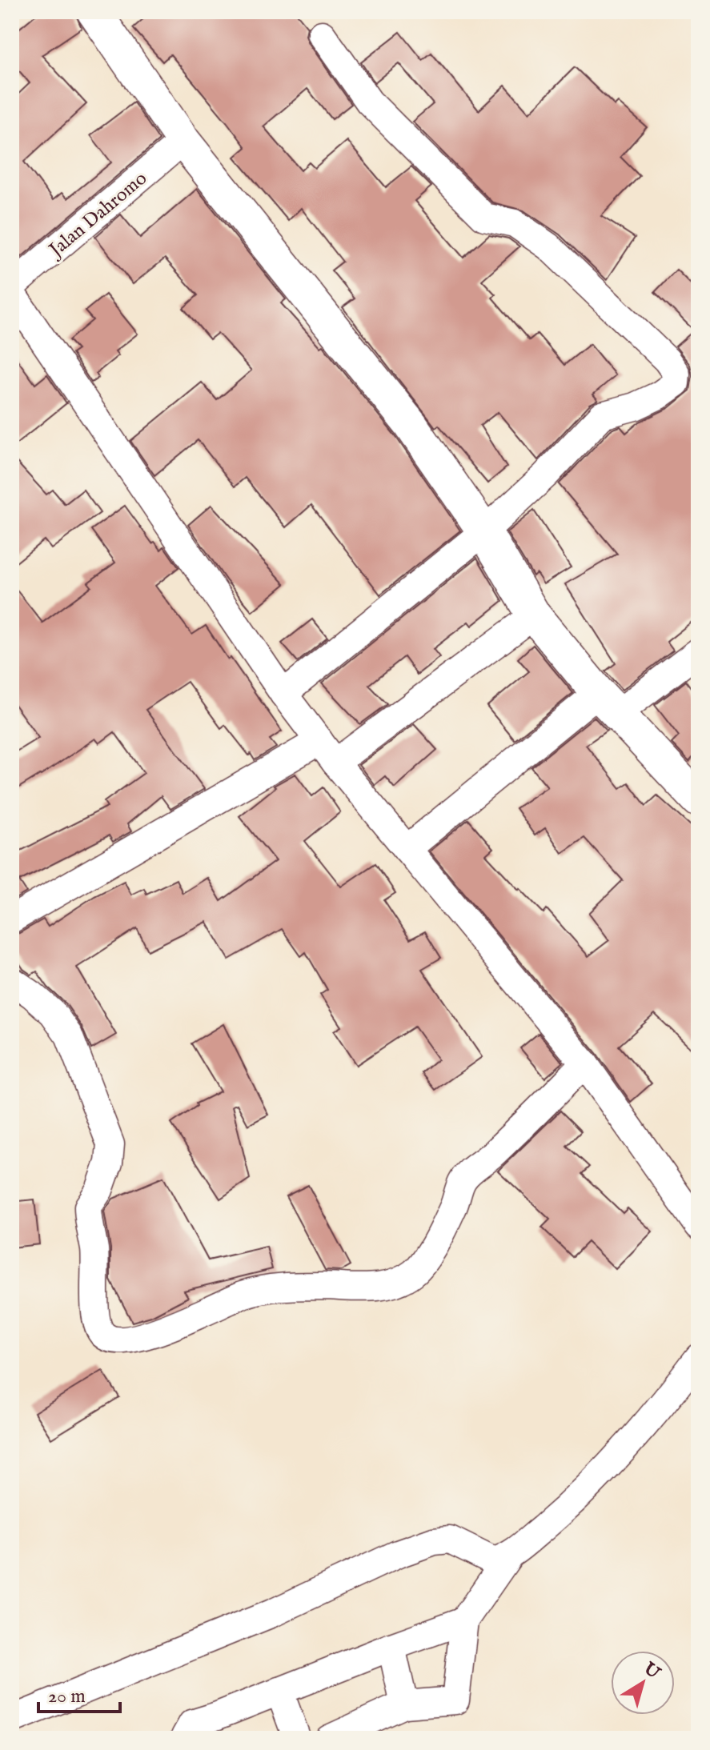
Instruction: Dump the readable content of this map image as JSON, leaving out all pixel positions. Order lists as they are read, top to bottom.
{
  "streets": {
    "street": ["Jalan Dahromo"]
  },
  "scale_bar": "20 m",
  "north": "top right"
}
